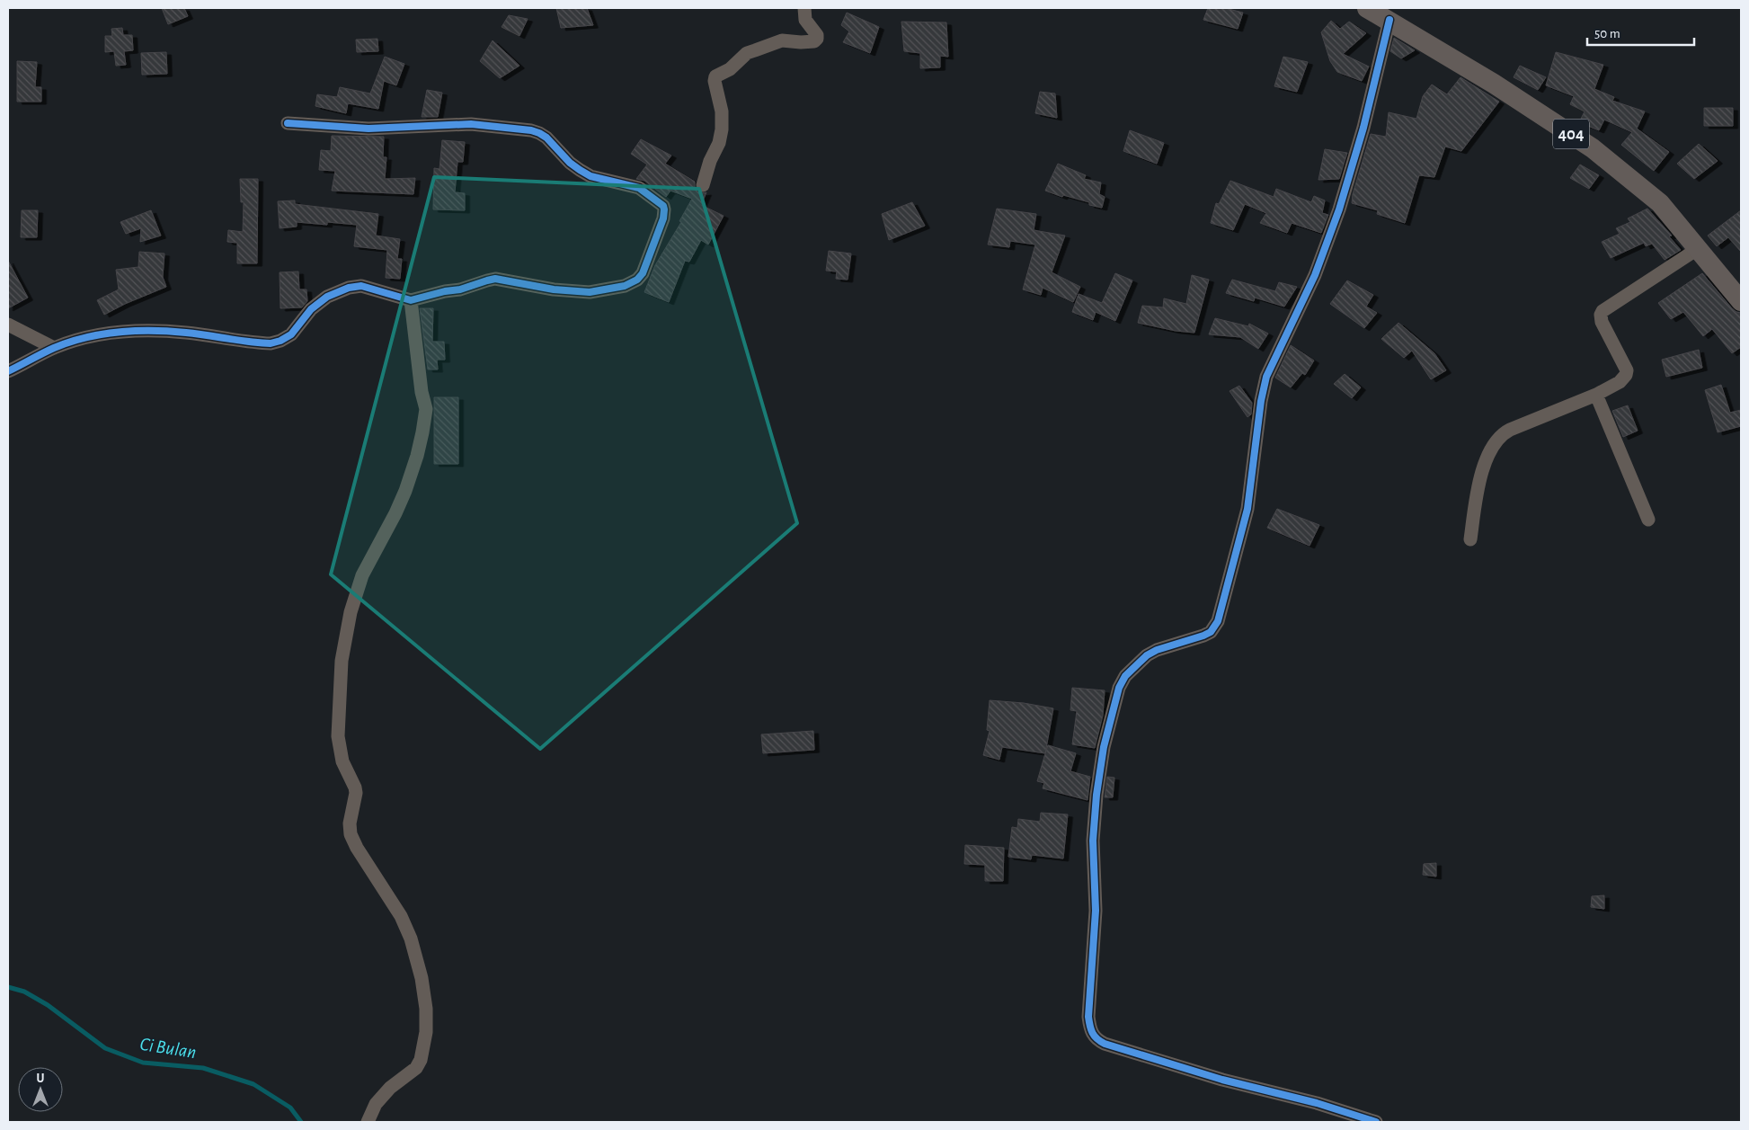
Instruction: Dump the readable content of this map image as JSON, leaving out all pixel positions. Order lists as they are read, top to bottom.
{
  "streets": {
    "main road": ["404"]
  },
  "water": ["Ci Bulan"],
  "scale_bar": "50 m",
  "north": "top"
}
